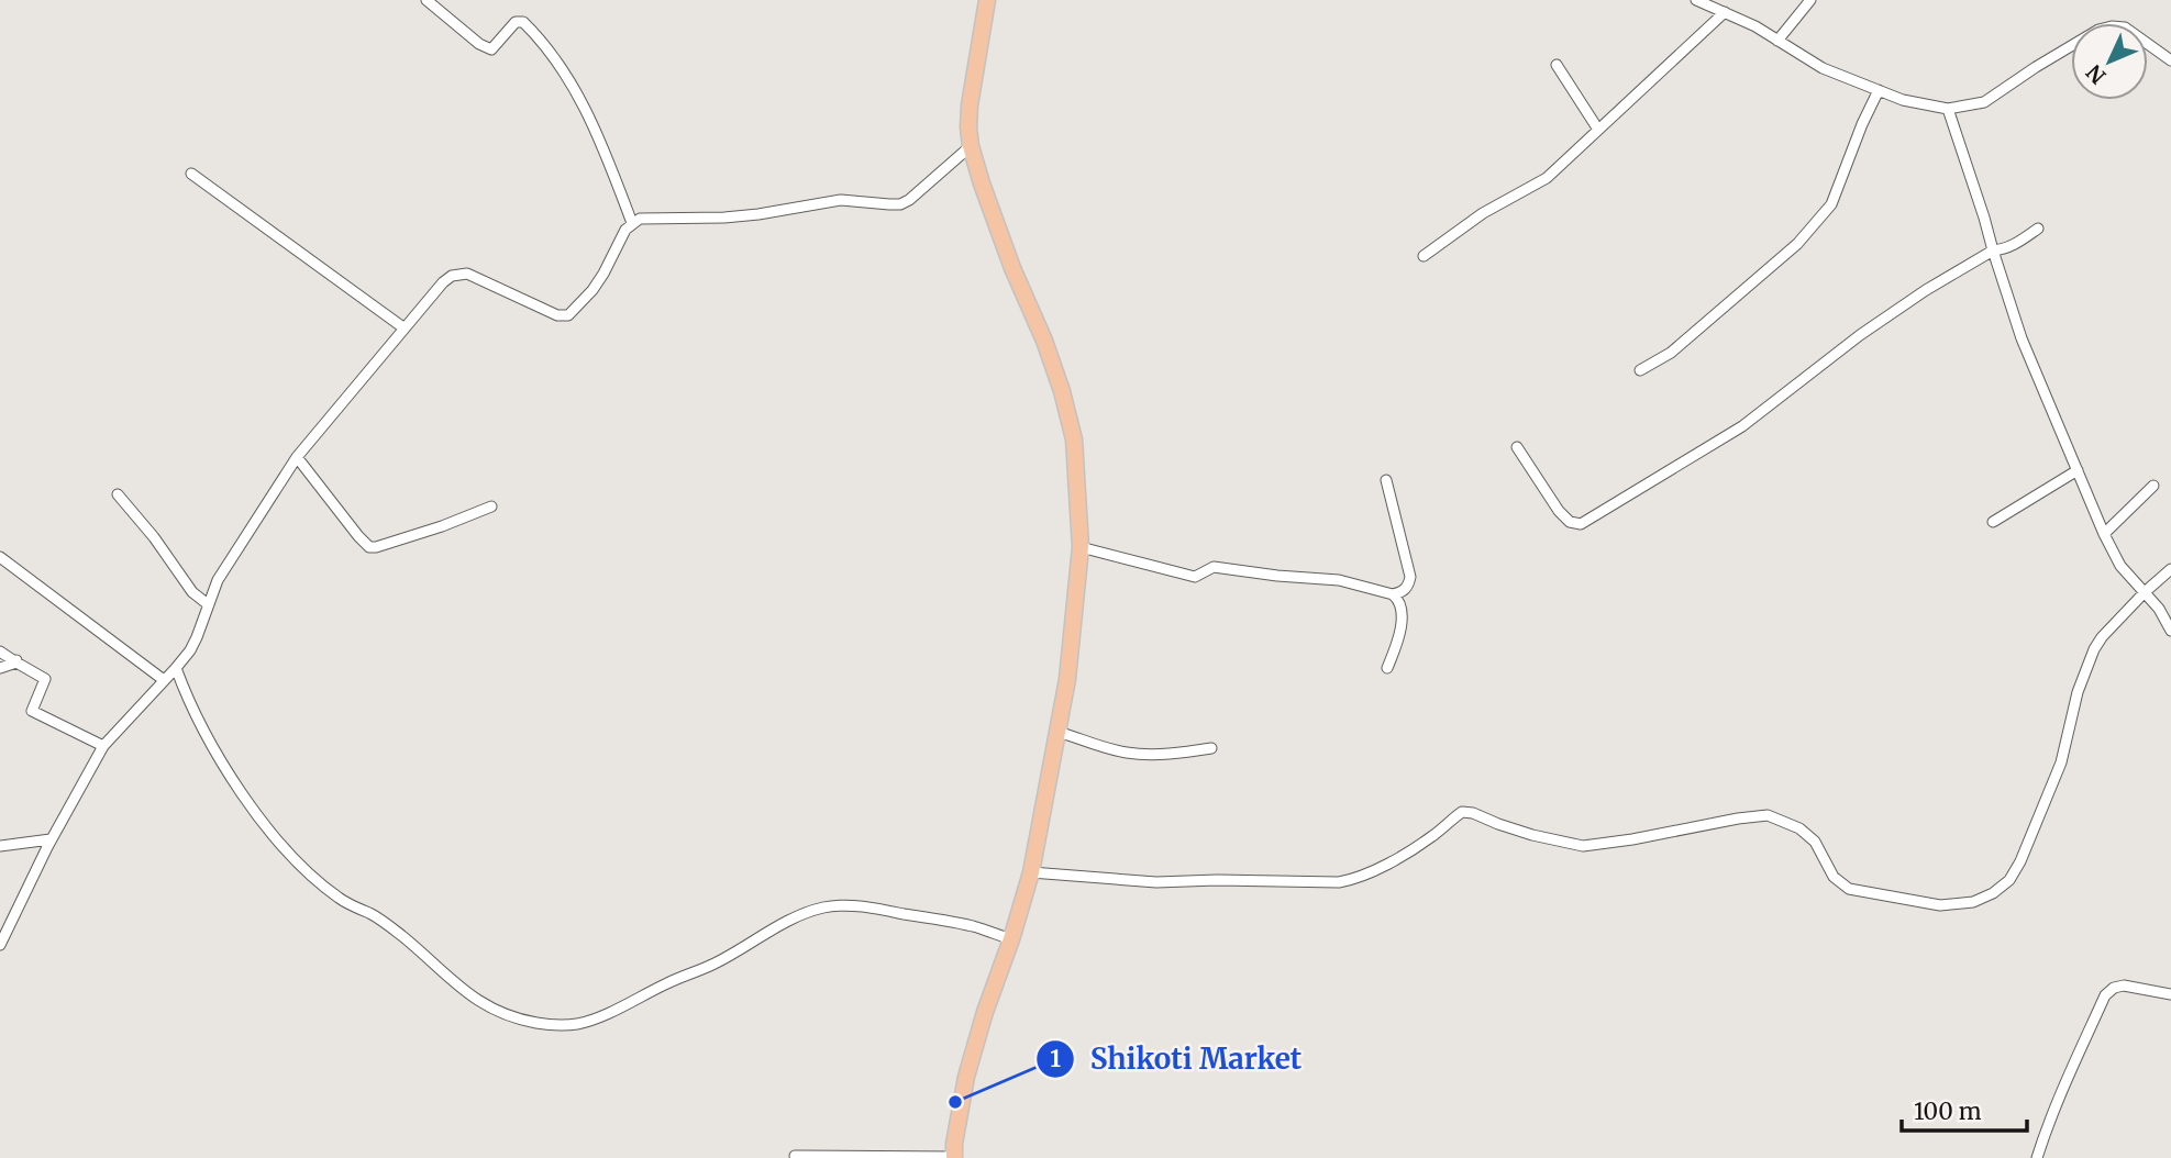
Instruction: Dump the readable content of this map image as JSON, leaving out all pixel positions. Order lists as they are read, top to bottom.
{
  "places": ["Shikoti Market"],
  "scale_bar": "100 m",
  "north": "bottom left"
}
